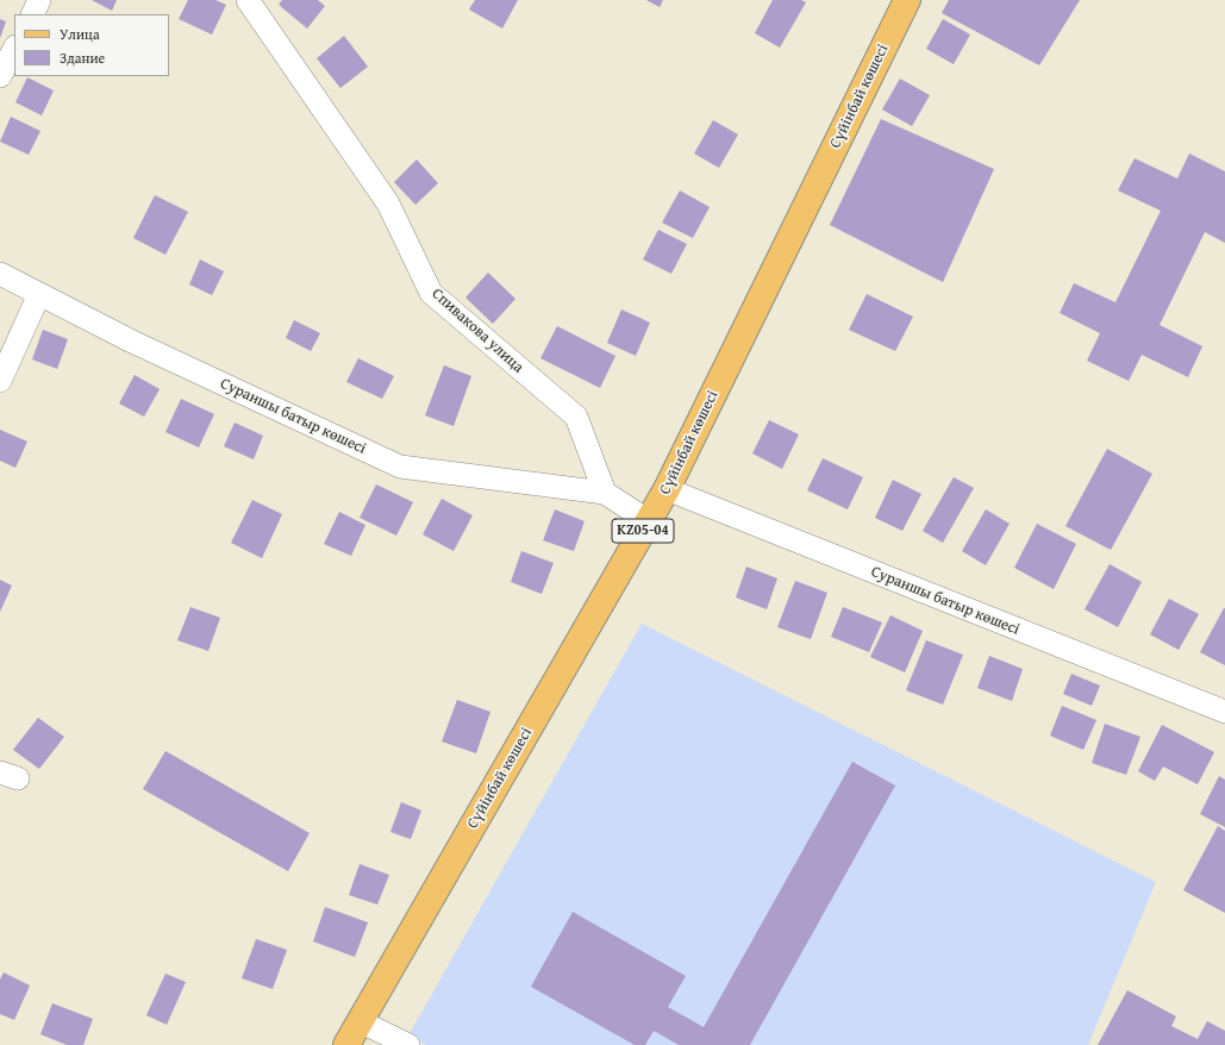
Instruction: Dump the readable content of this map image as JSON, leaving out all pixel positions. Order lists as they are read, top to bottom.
{
  "streets": {
    "main road": ["Сүйінбай көшесі", "KZ05-04"],
    "street": ["Спивакова улица", "Сураншы батыр көшесі"]
  },
  "crossings": [
    ["Сүйінбай көшесі", "Сураншы батыр көшесі"],
    ["Спивакова улица", "Сураншы батыр көшесі"]
  ],
  "legend": ["Улица", "Здание"]
}
